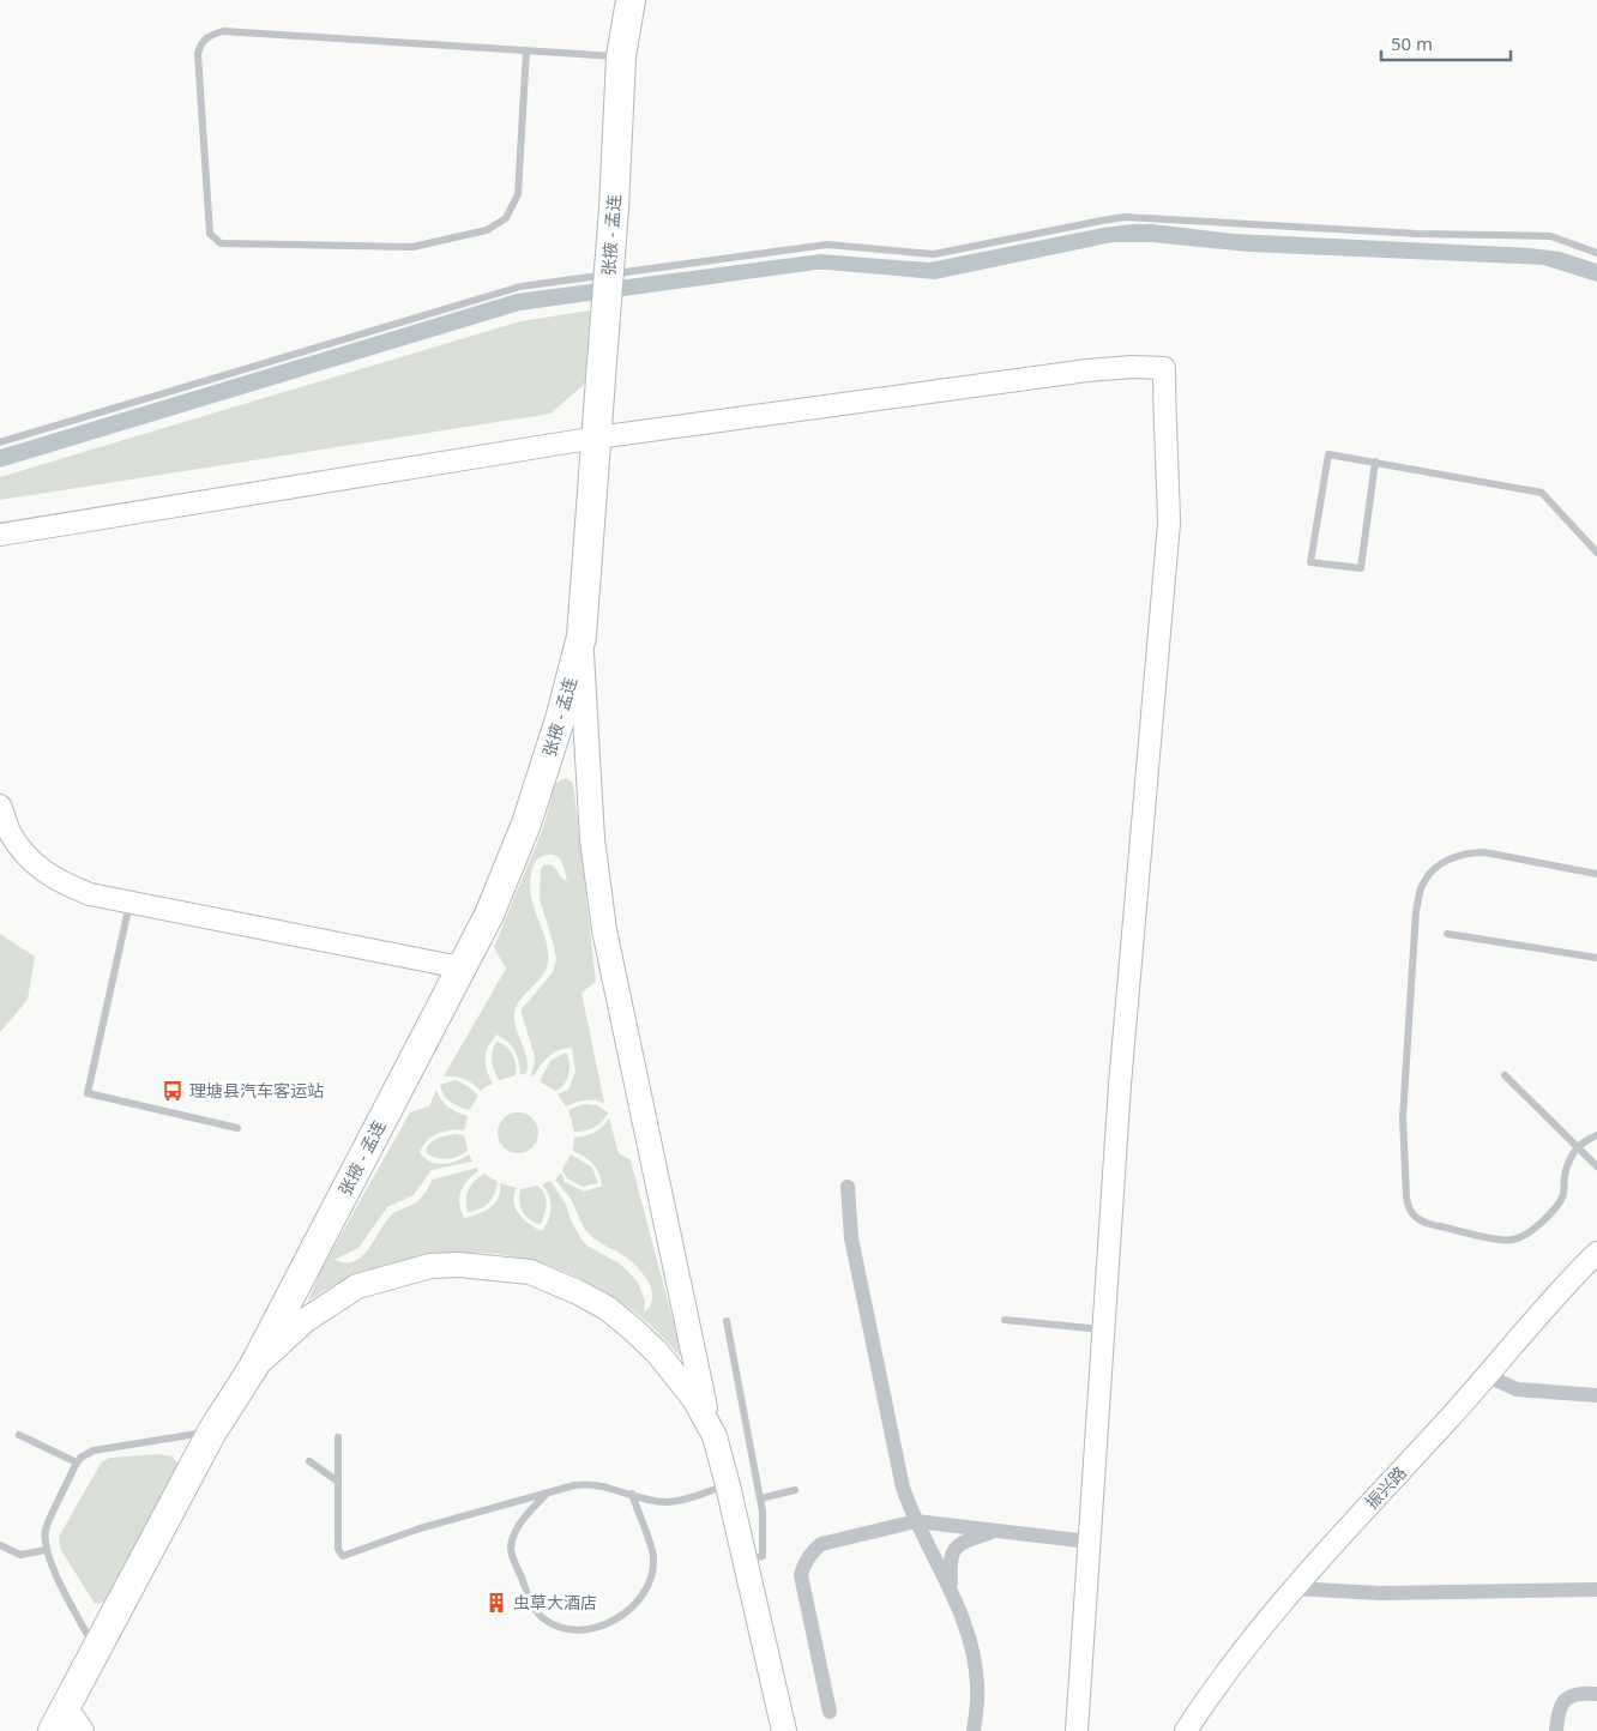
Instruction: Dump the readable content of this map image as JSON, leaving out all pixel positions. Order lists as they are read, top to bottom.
{
  "streets": {
    "highway": ["张掖 - 孟连"],
    "street": ["振兴路"]
  },
  "places": {
    "bus stop": ["理塘县汽车客运站"],
    "building": ["虫草大酒店"]
  },
  "scale_bar": "50 m"
}
